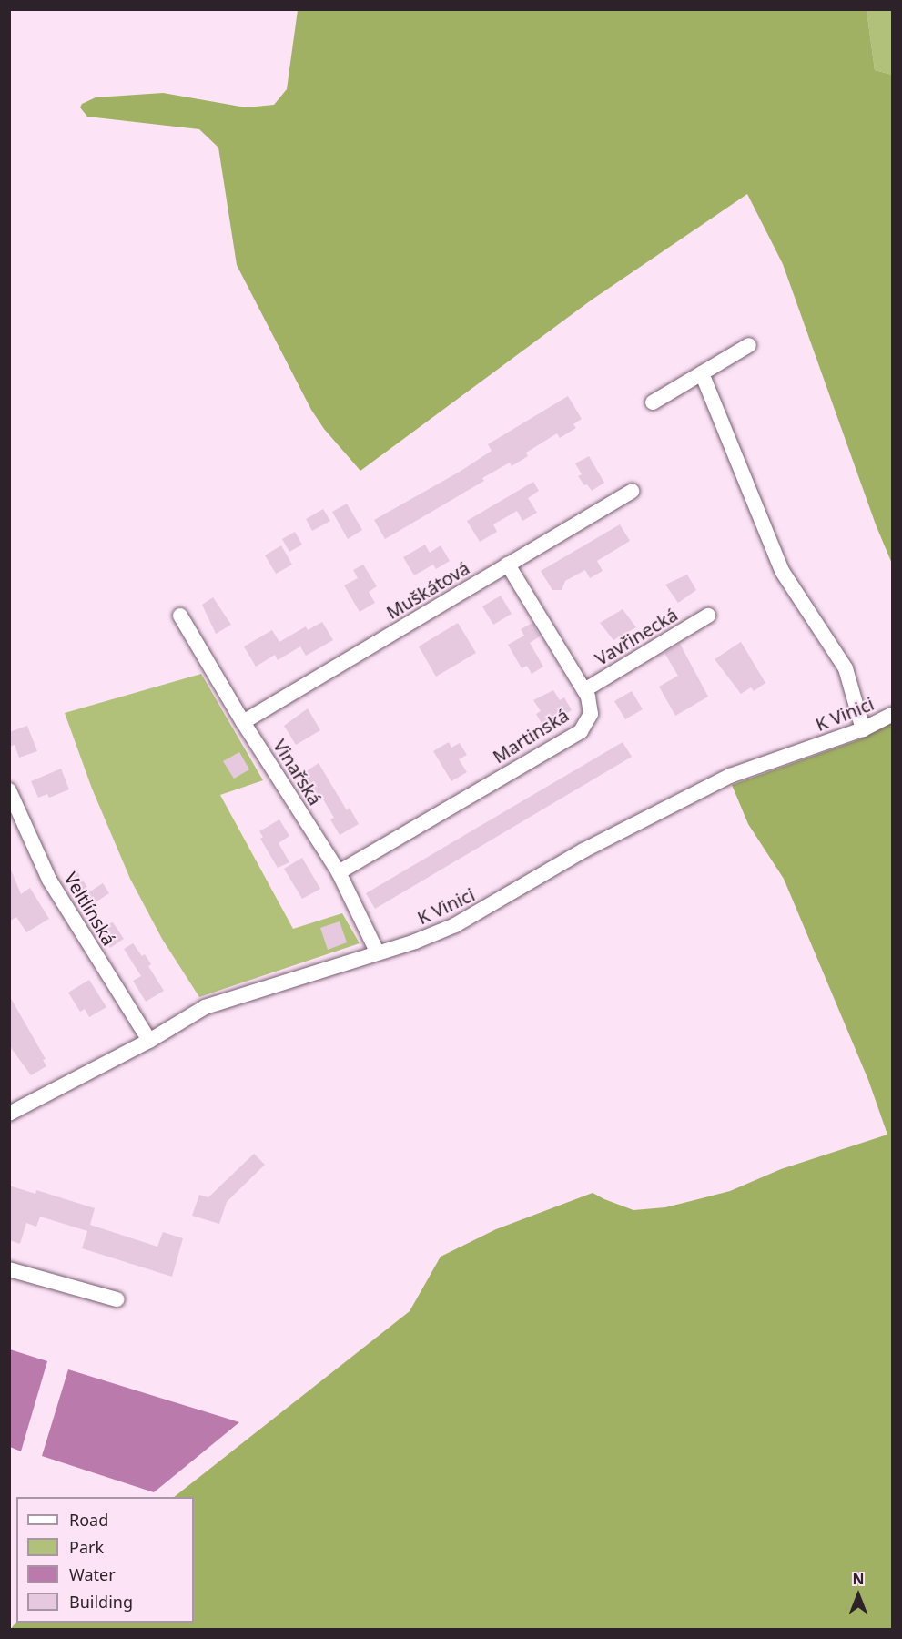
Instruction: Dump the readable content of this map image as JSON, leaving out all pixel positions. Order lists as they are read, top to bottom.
{
  "streets": {
    "street": [
      "Muškátová",
      "Vavřinecká",
      "K Vinici",
      "Martinská",
      "Vinařská",
      "Veltlínská"
    ]
  },
  "crossings": [
    ["Muškátová", "Martinská"],
    ["Muškátová", "Vinařská"],
    ["Vavřinecká", "Martinská"],
    ["K Vinici", "Vinařská"],
    ["K Vinici", "Veltlínská"],
    ["Martinská", "Vinařská"]
  ],
  "legend": [
    "Road",
    "Park",
    "Water",
    "Building"
  ],
  "north": "top"
}
